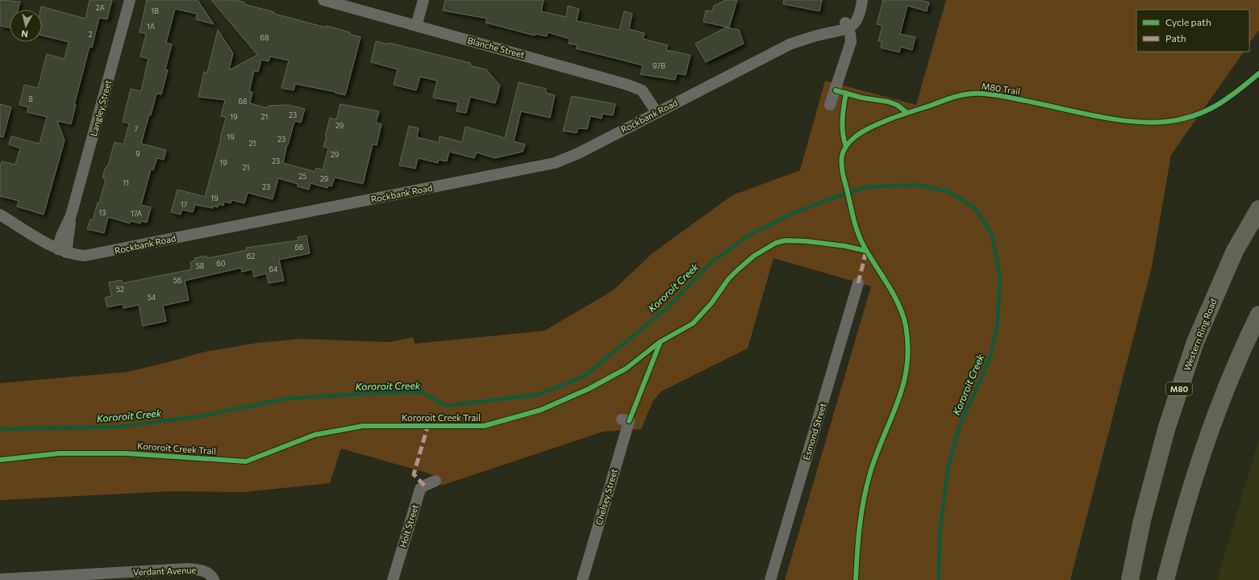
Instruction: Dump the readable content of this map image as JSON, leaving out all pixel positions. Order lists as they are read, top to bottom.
{
  "streets": {
    "highway": ["Western Ring Road", "M80"],
    "street": [
      "Blanche Street",
      "Langley Street",
      "Rockbank Road",
      "Esmond Street",
      "Chelsey Street",
      "Holt Street",
      "Verdant Avenue"
    ],
    "cycle path": ["M80 Trail", "Kororoit Creek Trail"]
  },
  "crossings": [
    ["Blanche Street", "Rockbank Road"],
    ["Langley Street", "Rockbank Road"]
  ],
  "water": ["Kororoit Creek"],
  "house_numbers": [
    "2A",
    "1B",
    "1A",
    "2",
    "68",
    "97B",
    "8",
    "68",
    "23",
    "19",
    "21",
    "29",
    "7",
    "19",
    "23",
    "21",
    "9",
    "29",
    "23",
    "19",
    "21",
    "25",
    "29",
    "11",
    "23",
    "19",
    "17",
    "13",
    "17A",
    "66",
    "62",
    "60",
    "58",
    "64",
    "56",
    "52",
    "54"
  ],
  "legend": ["Cycle path", "Path"],
  "north": "bottom"
}
